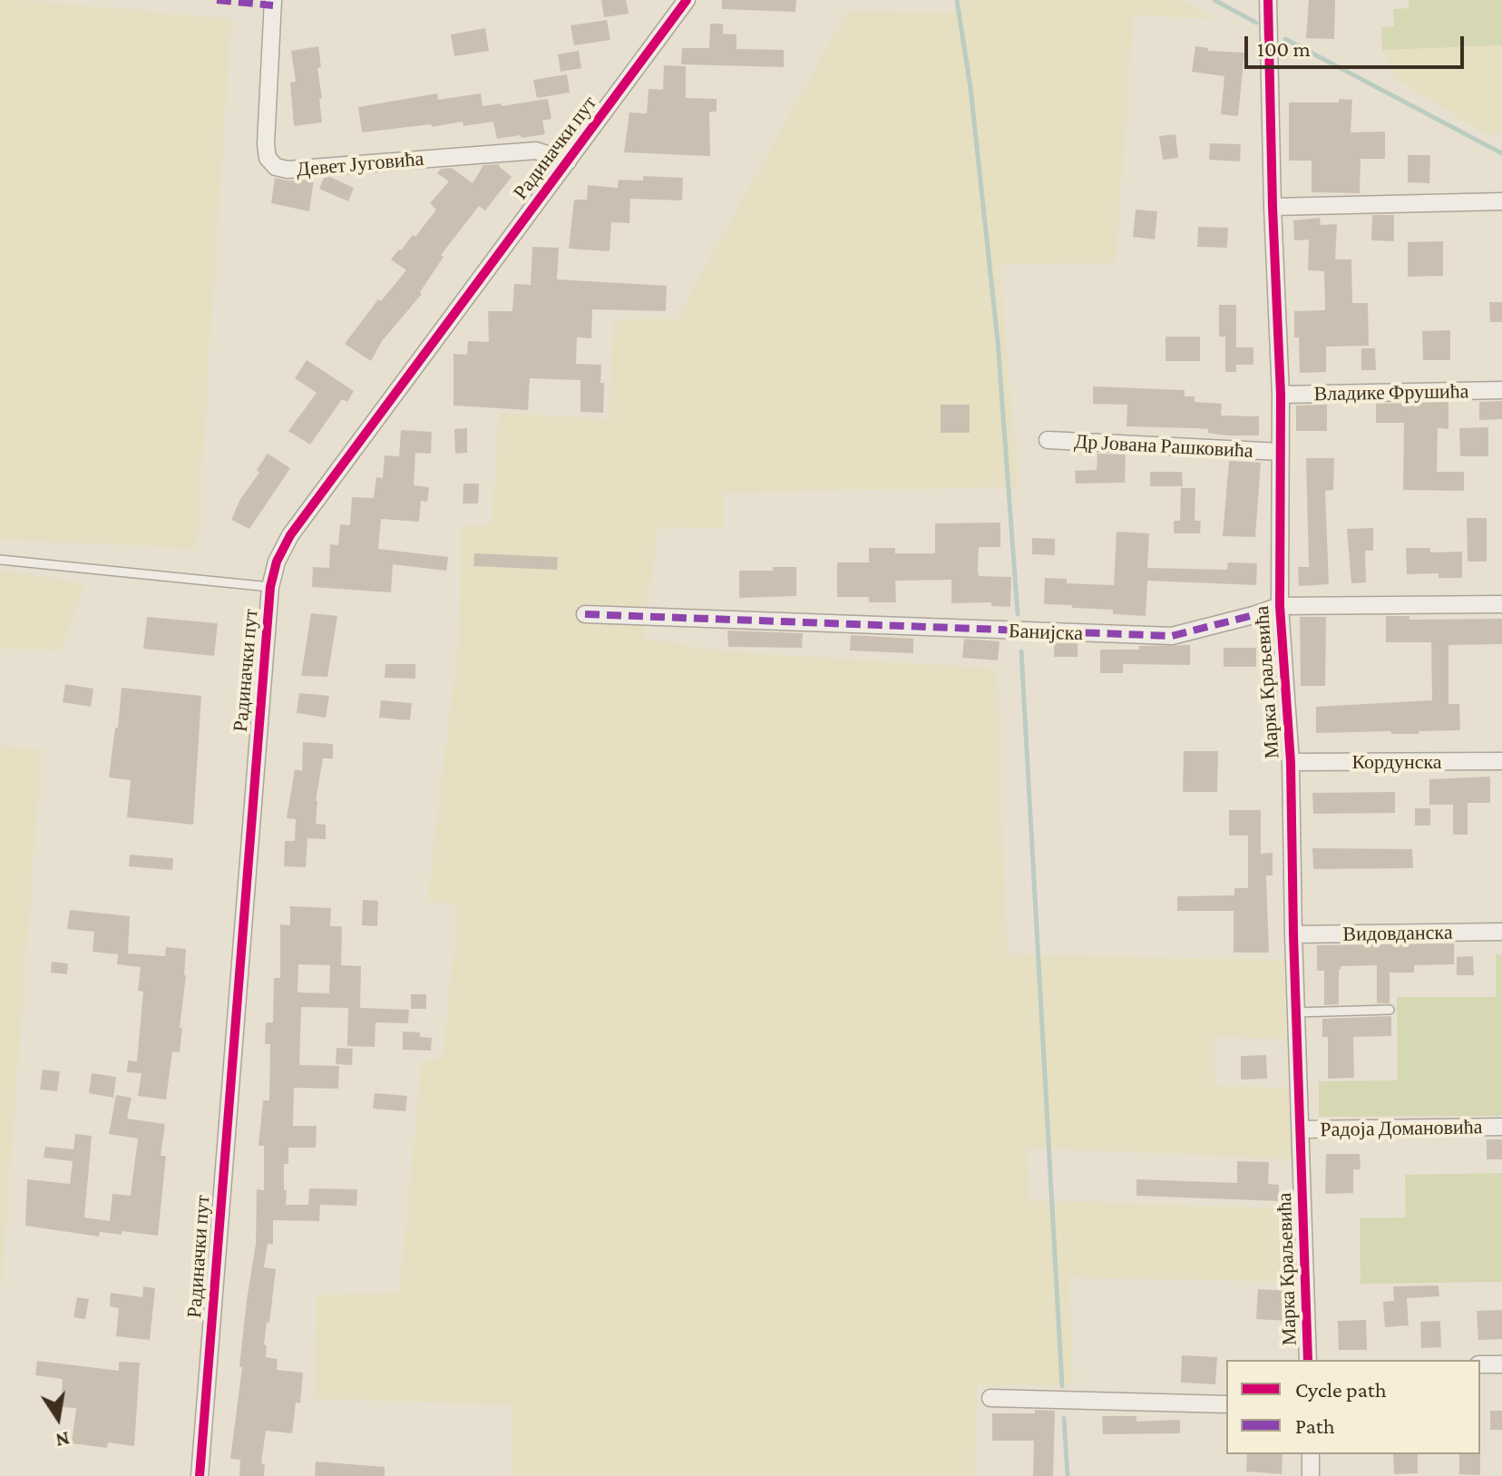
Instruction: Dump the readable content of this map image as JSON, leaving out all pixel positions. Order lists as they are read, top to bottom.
{
  "streets": {
    "street": [
      "Радиначки пут",
      "Девет Југовића",
      "Владике Фрушића",
      "Др Јована Рашковића",
      "Банијска",
      "Марка Краљевића",
      "Кордунска",
      "Видовданска",
      "Радоја Домановића"
    ]
  },
  "crossings": [
    ["Радиначки пут", "Девет Југовића"],
    ["Владике Фрушића", "Марка Краљевића"],
    ["Др Јована Рашковића", "Марка Краљевића"],
    ["Банијска", "Марка Краљевића"],
    ["Марка Краљевића", "Кордунска"],
    ["Марка Краљевића", "Видовданска"],
    ["Марка Краљевића", "Радоја Домановића"]
  ],
  "legend": ["Cycle path", "Path"],
  "scale_bar": "100 m",
  "north": "bottom"
}
